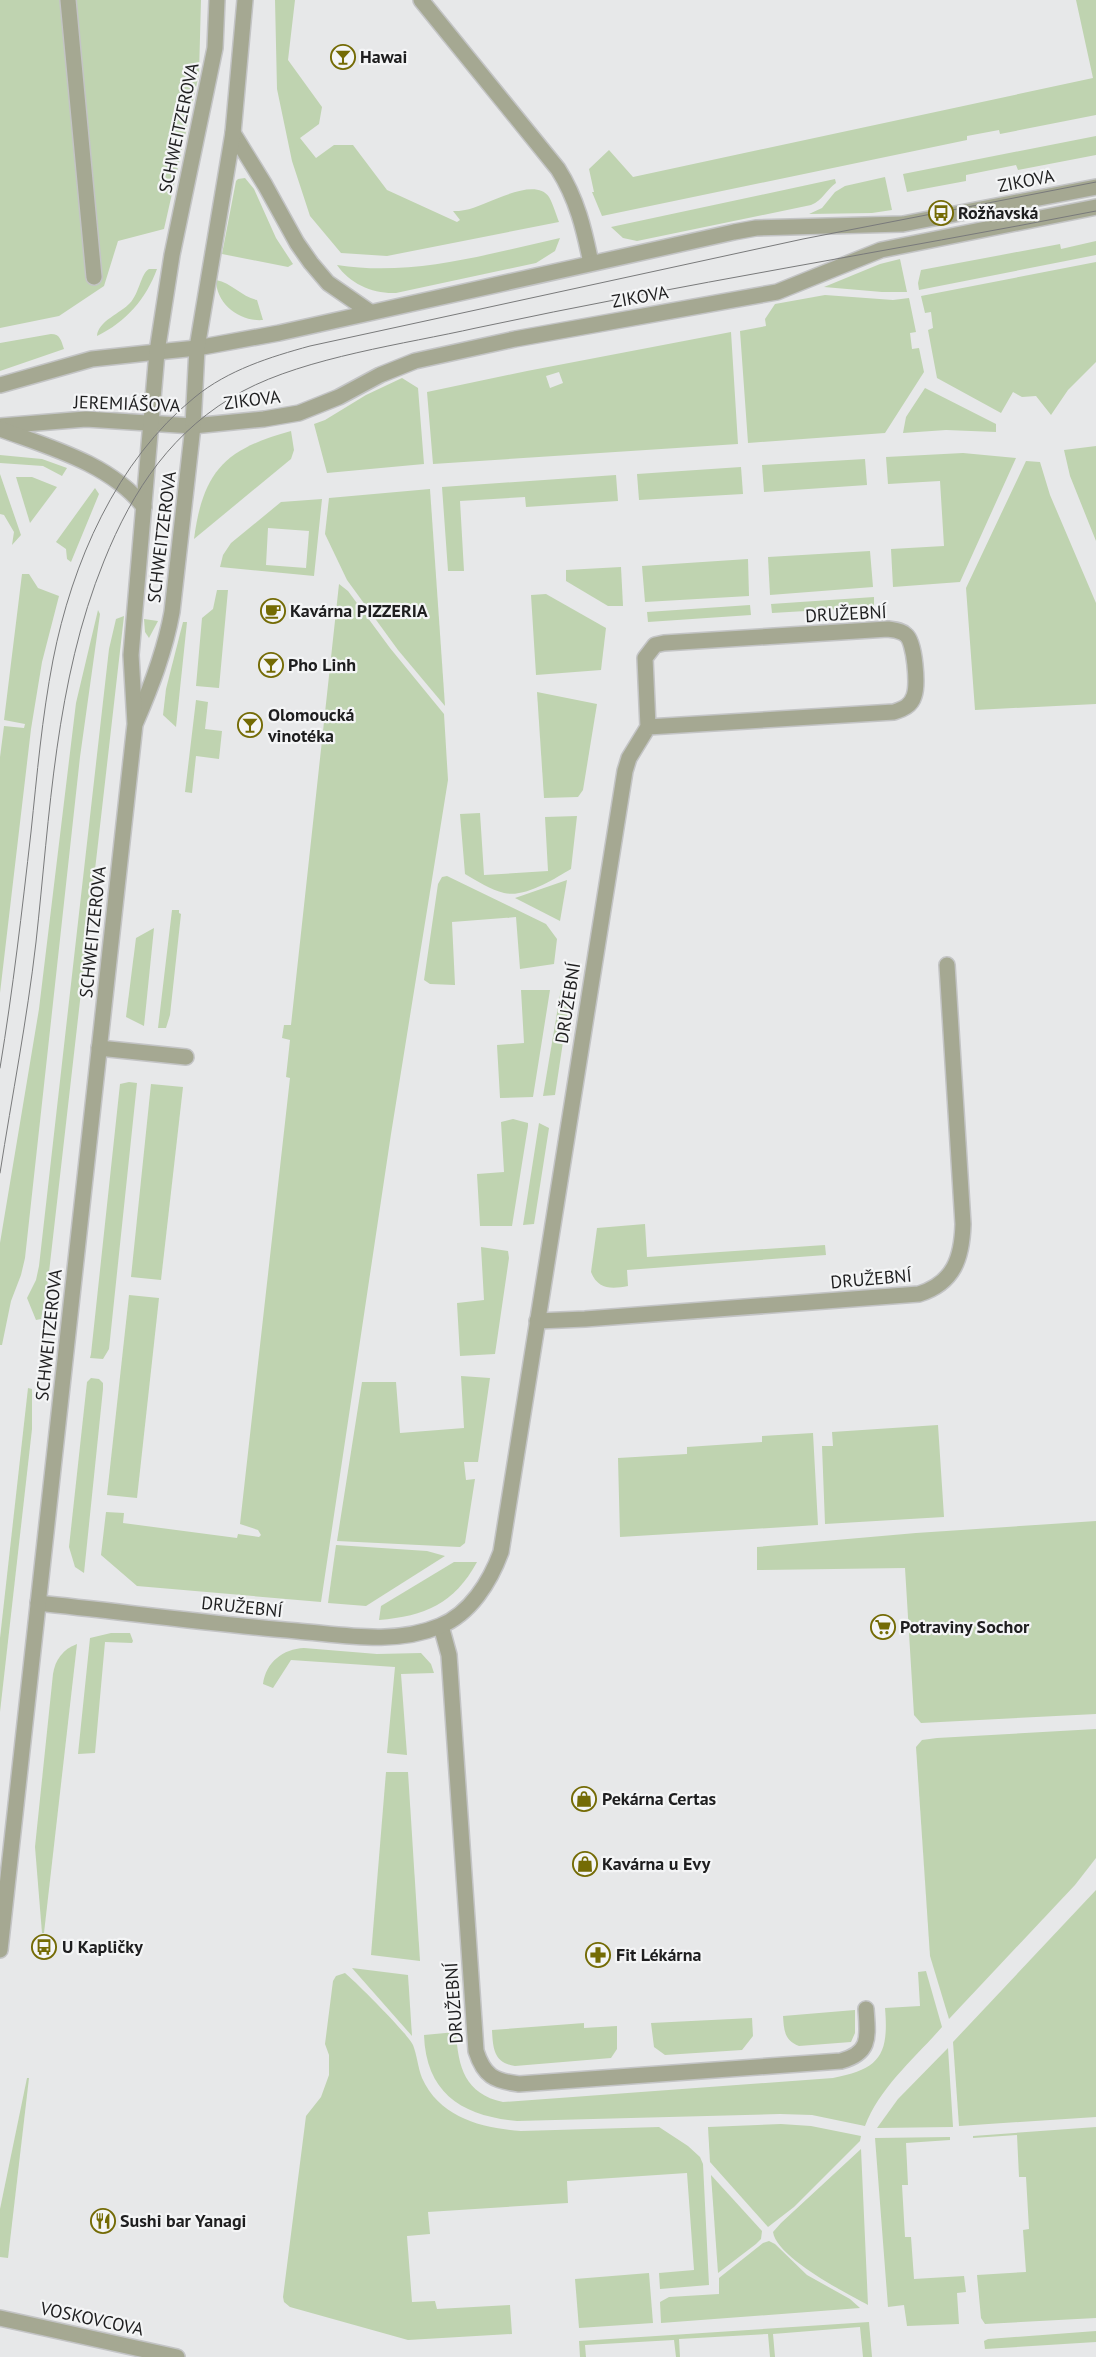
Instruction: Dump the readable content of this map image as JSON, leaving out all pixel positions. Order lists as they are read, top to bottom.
{
  "streets": {
    "street": [
      "SCHWEITZEROVA",
      "ZIKOVA",
      "JEREMIÁŠOVA",
      "DRUŽEBNÍ",
      "VOSKOVCOVA"
    ]
  },
  "crossings": [
    ["SCHWEITZEROVA", "ZIKOVA"],
    ["SCHWEITZEROVA", "JEREMIÁŠOVA"],
    ["SCHWEITZEROVA", "DRUŽEBNÍ"],
    ["ZIKOVA", "JEREMIÁŠOVA"]
  ],
  "places": {
    "bar": ["Hawai", "Pho Linh", "Olomoucká vinotéka"],
    "bus stop": ["Rožňavská", "U Kapličky"],
    "cafe": ["Kavárna PIZZERIA"],
    "supermarket": ["Potraviny Sochor"],
    "shop": ["Pekárna Certas", "Kavárna u Evy"],
    "pharmacy": ["Fit Lékárna"],
    "restaurant": ["Sushi bar Yanagi"]
  }
}
